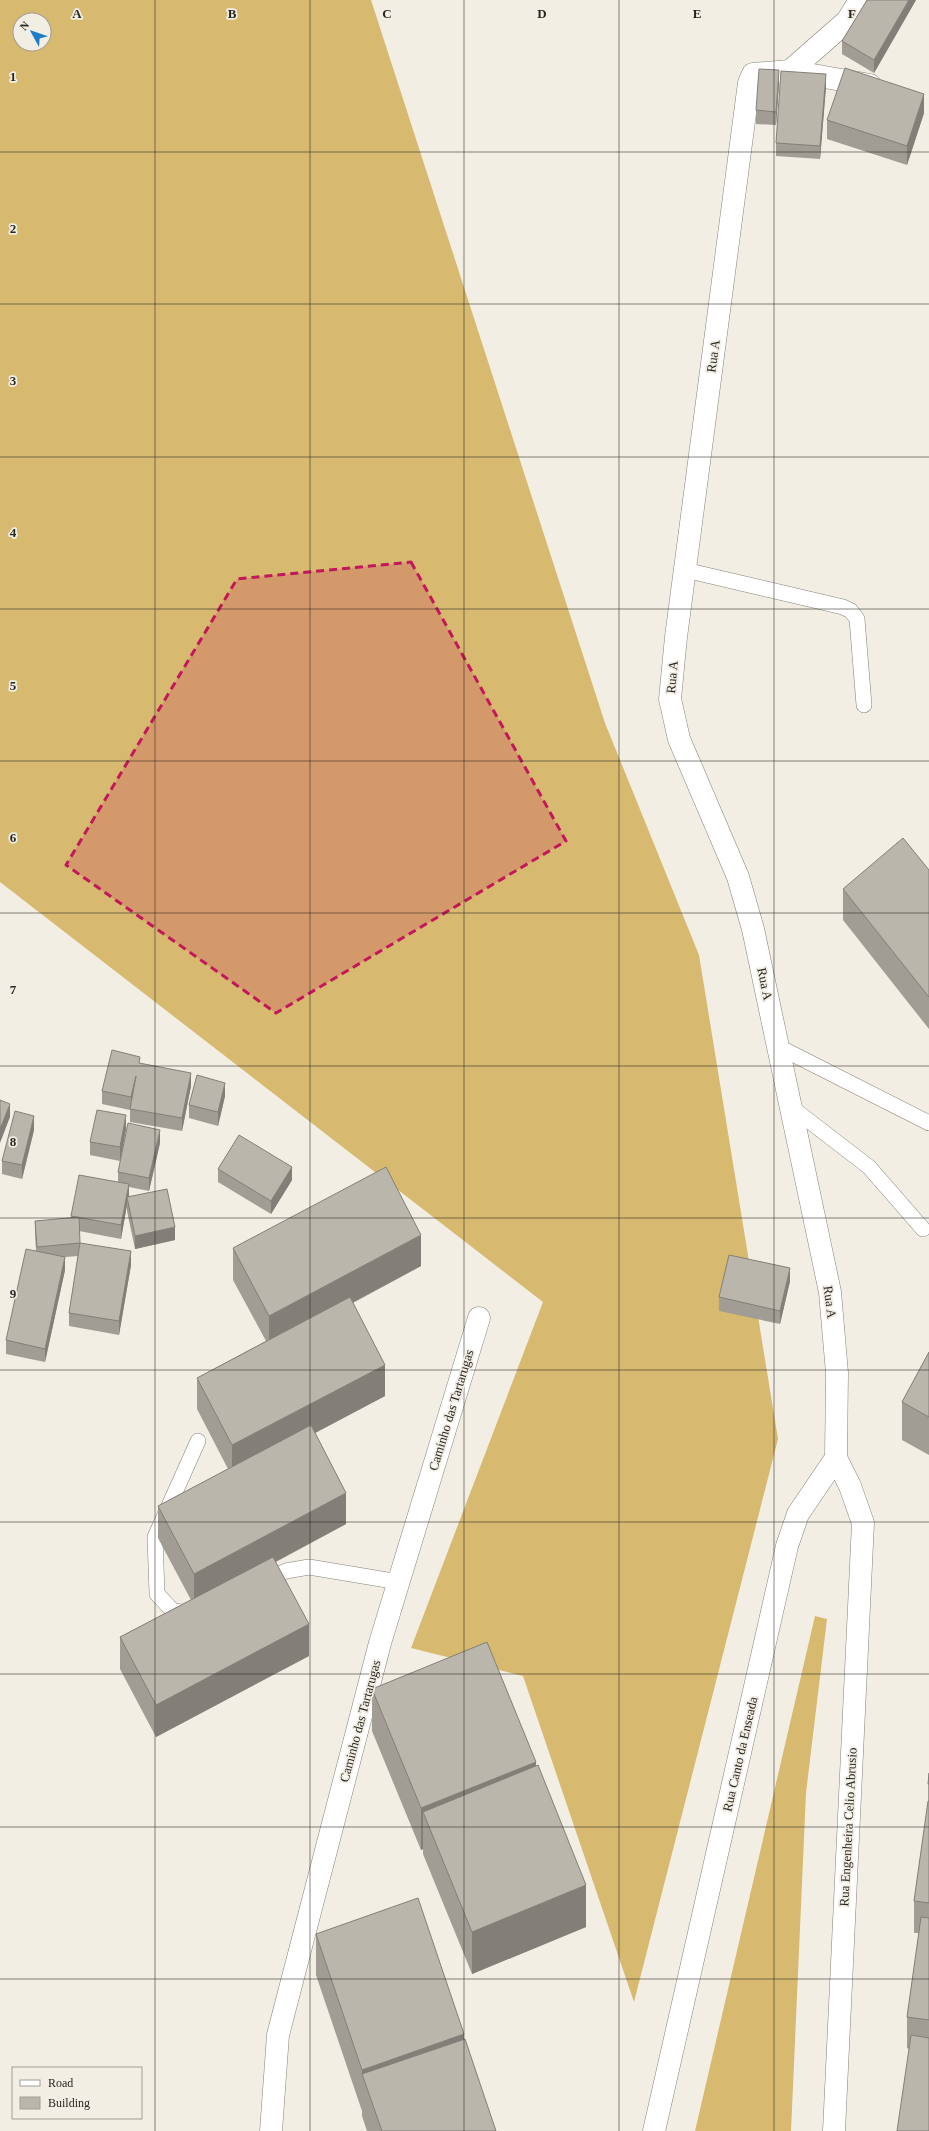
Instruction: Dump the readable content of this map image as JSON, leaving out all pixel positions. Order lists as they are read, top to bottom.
{
  "streets": {
    "street": [
      "Rua A",
      "Caminho das Tartarugas",
      "Rua Canto da Enseada",
      "Rua Engenheira Celio Abrusio"
    ]
  },
  "crossings": [
    ["Rua A", "Rua Canto da Enseada"],
    ["Rua A", "Rua Engenheira Celio Abrusio"],
    ["Rua Canto da Enseada", "Rua Engenheira Celio Abrusio"]
  ],
  "legend": ["Road", "Building"],
  "north": "top left",
  "grid": {
    "columns": [
      "A",
      "B",
      "C",
      "D",
      "E",
      "F"
    ],
    "rows": [
      "1",
      "2",
      "3",
      "4",
      "5",
      "6",
      "7",
      "8",
      "9"
    ]
  }
}
